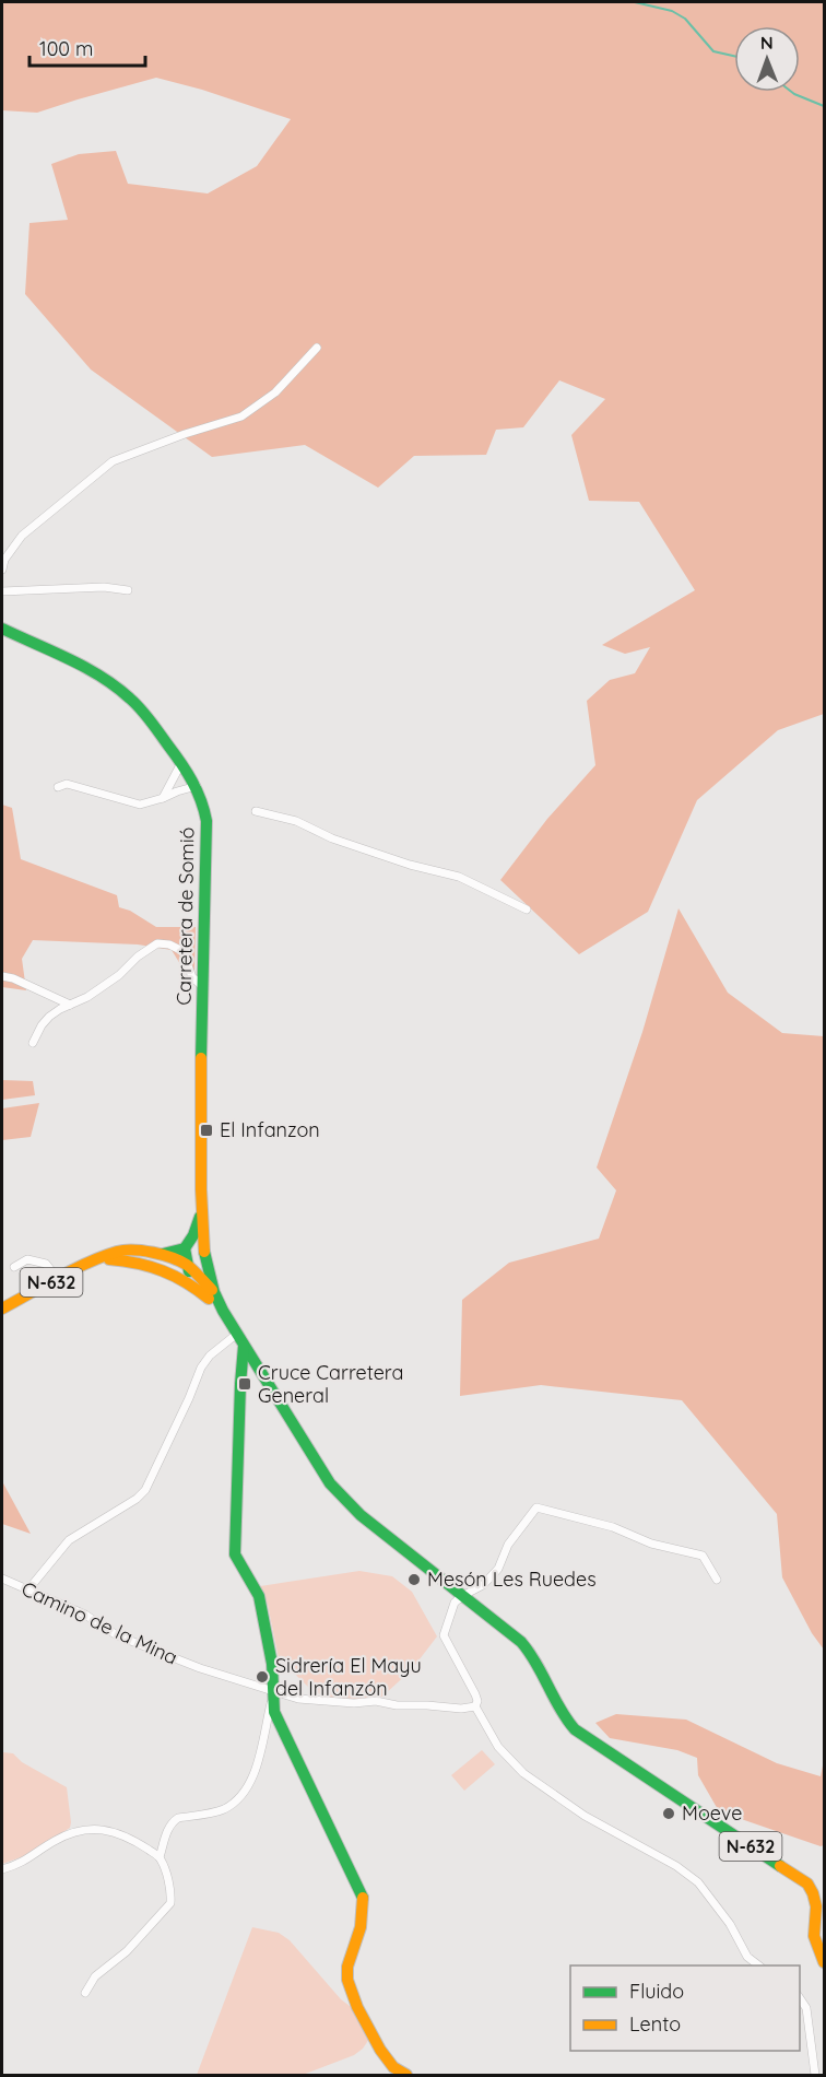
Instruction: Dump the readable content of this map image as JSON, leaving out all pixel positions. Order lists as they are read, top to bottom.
{
  "streets": {
    "main road": ["Carretera de Somió", "N-632"],
    "street": ["Camino de la Mina"]
  },
  "places": {
    "transit": ["El Infanzon", "Cruce Carretera General"],
    "other": ["Mesón Les Ruedes", "Sidrería El Mayu del Infanzón", "Moeve"]
  },
  "legend": ["Fluido", "Lento"],
  "scale_bar": "100 m",
  "north": "top"
}
